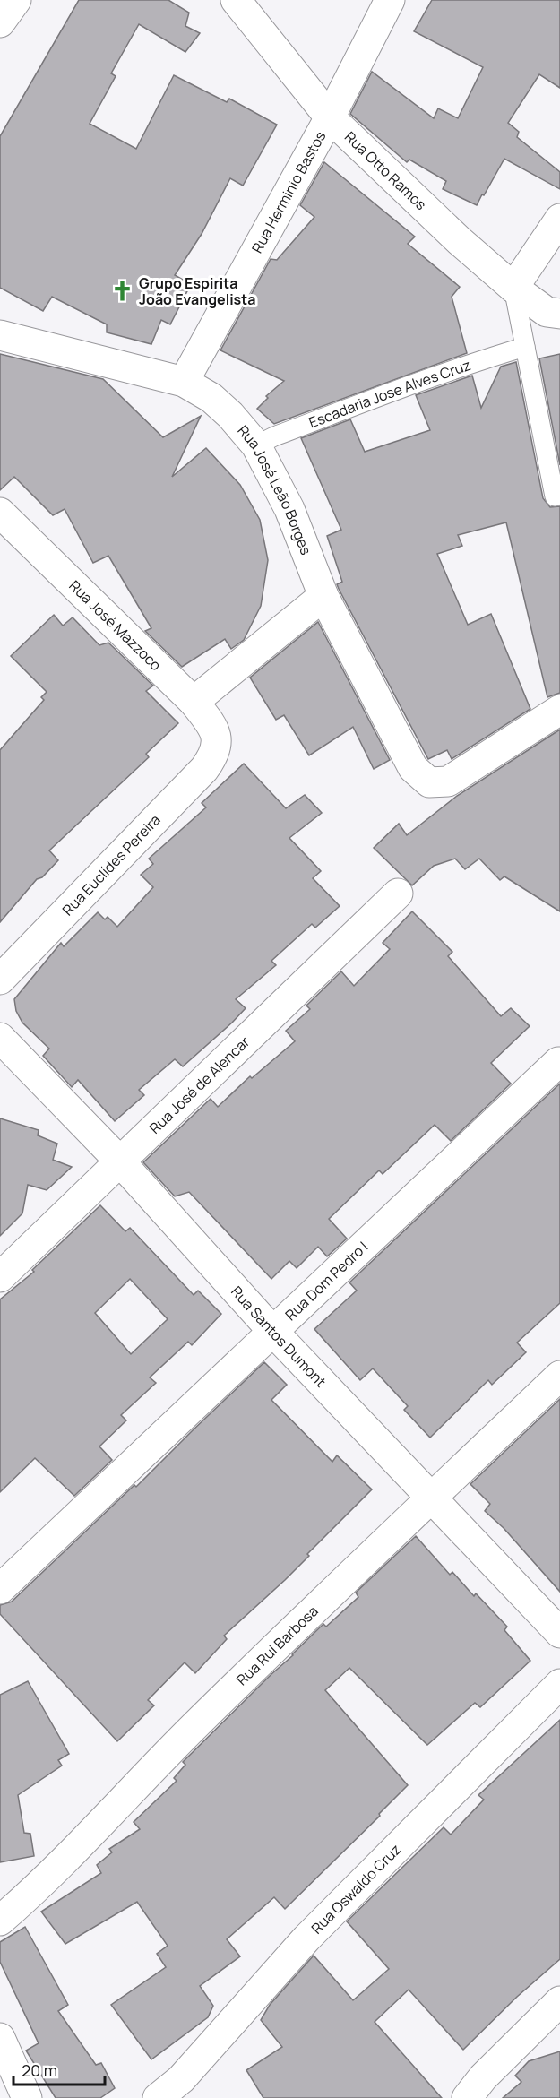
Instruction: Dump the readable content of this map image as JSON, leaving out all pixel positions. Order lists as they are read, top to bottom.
{
  "streets": {
    "street": [
      "Rua Otto Ramos",
      "Rua Herminio Bastos",
      "Rua José Leão Borges",
      "Rua José Mazzoco",
      "Rua Euclídes Pereira",
      "Rua José de Alencar",
      "Rua Dom Pedro I",
      "Rua Santos Dumont",
      "Rua Rui Barbosa",
      "Rua Oswaldo Cruz"
    ],
    "lane": ["Escadaria Jose Alves Cruz"]
  },
  "crossings": [
    ["Rua Otto Ramos", "Rua Herminio Bastos"],
    ["Rua Herminio Bastos", "Rua José Leão Borges"],
    ["Escadaria Jose Alves Cruz", "Rua José Leão Borges"],
    ["Rua José Mazzoco", "Rua Euclídes Pereira"],
    ["Rua José de Alencar", "Rua Santos Dumont"],
    ["Rua Dom Pedro I", "Rua Santos Dumont"],
    ["Rua Santos Dumont", "Rua Rui Barbosa"]
  ],
  "places": {
    "church": ["Grupo Espirita João Evangelista"]
  },
  "scale_bar": "20 m"
}
